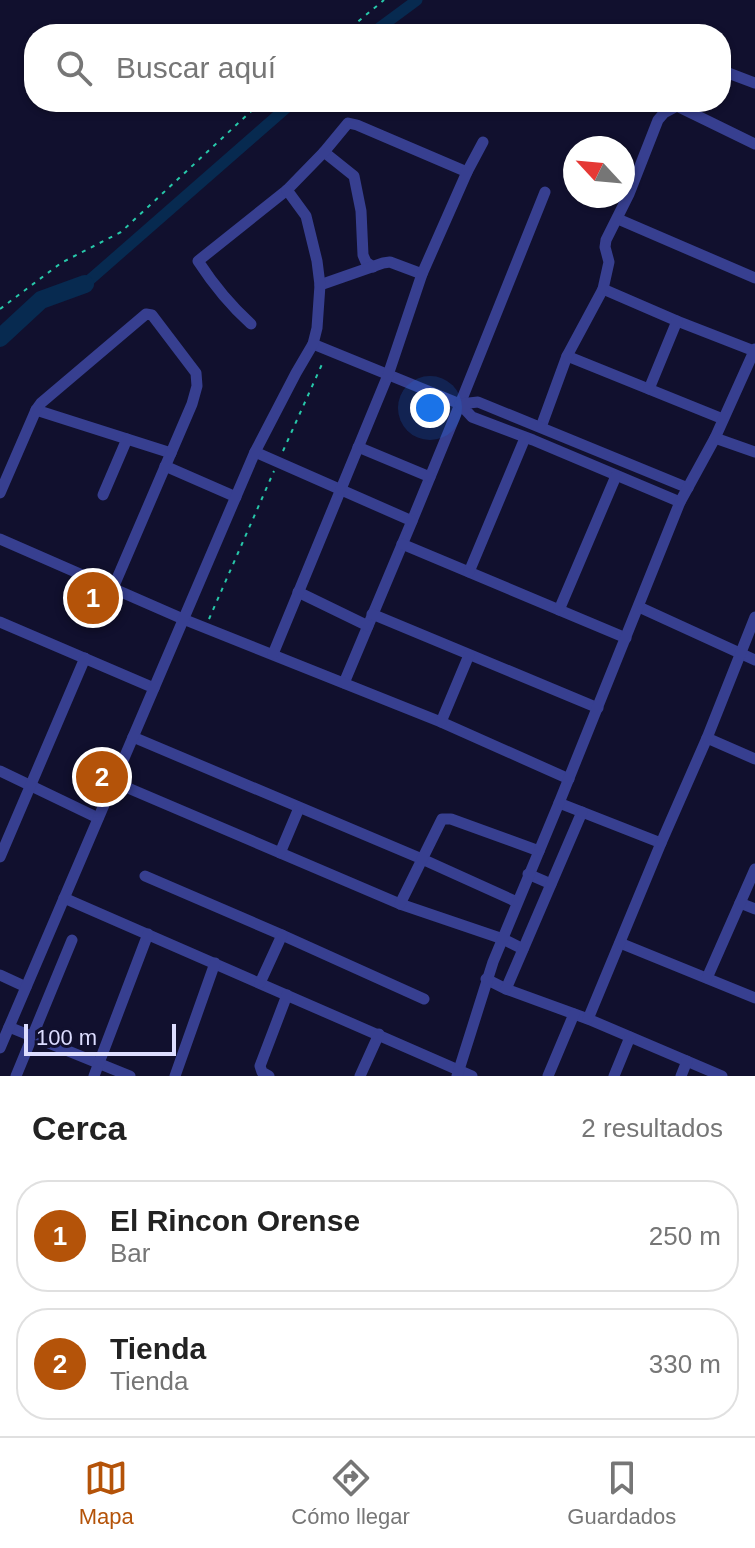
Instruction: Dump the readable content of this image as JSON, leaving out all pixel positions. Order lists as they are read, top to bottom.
{
  "scale_bar": "100 m",
  "north": "top left",
  "page": {
    "search": "Buscar aquí",
    "pins": ["1", "2"],
    "scale": "100 m",
    "heading": ["Cerca", "2 resultados"],
    "list": [
      {
        "mark": "1",
        "name": "El Rincon Orense",
        "note": "Bar",
        "value": "250 m"
      },
      {
        "mark": "2",
        "name": "Tienda",
        "note": "Tienda",
        "value": "330 m"
      }
    ],
    "nav": ["Mapa", "Cómo llegar", "Guardados"]
  }
}
